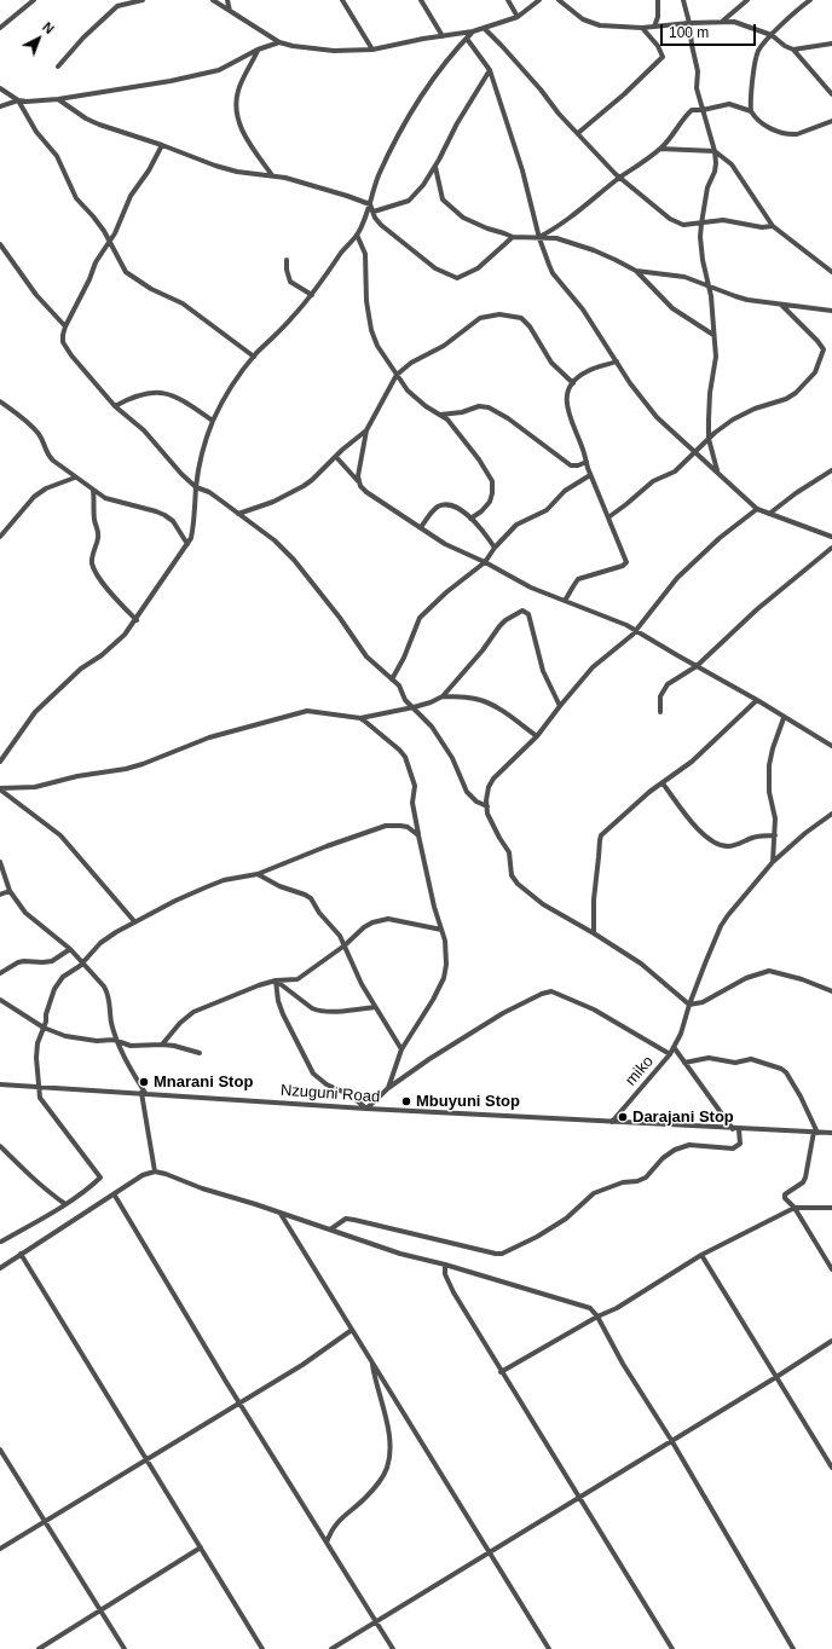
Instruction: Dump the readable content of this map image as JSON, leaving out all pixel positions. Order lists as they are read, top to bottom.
{
  "streets": {
    "street": ["miko", "Nzuguni Road"]
  },
  "crossings": [
    ["miko", "Nzuguni Road"]
  ],
  "places": ["Mnarani Stop", "Mbuyuni Stop", "Darajani Stop"],
  "scale_bar": "100 m",
  "north": "top right"
}
